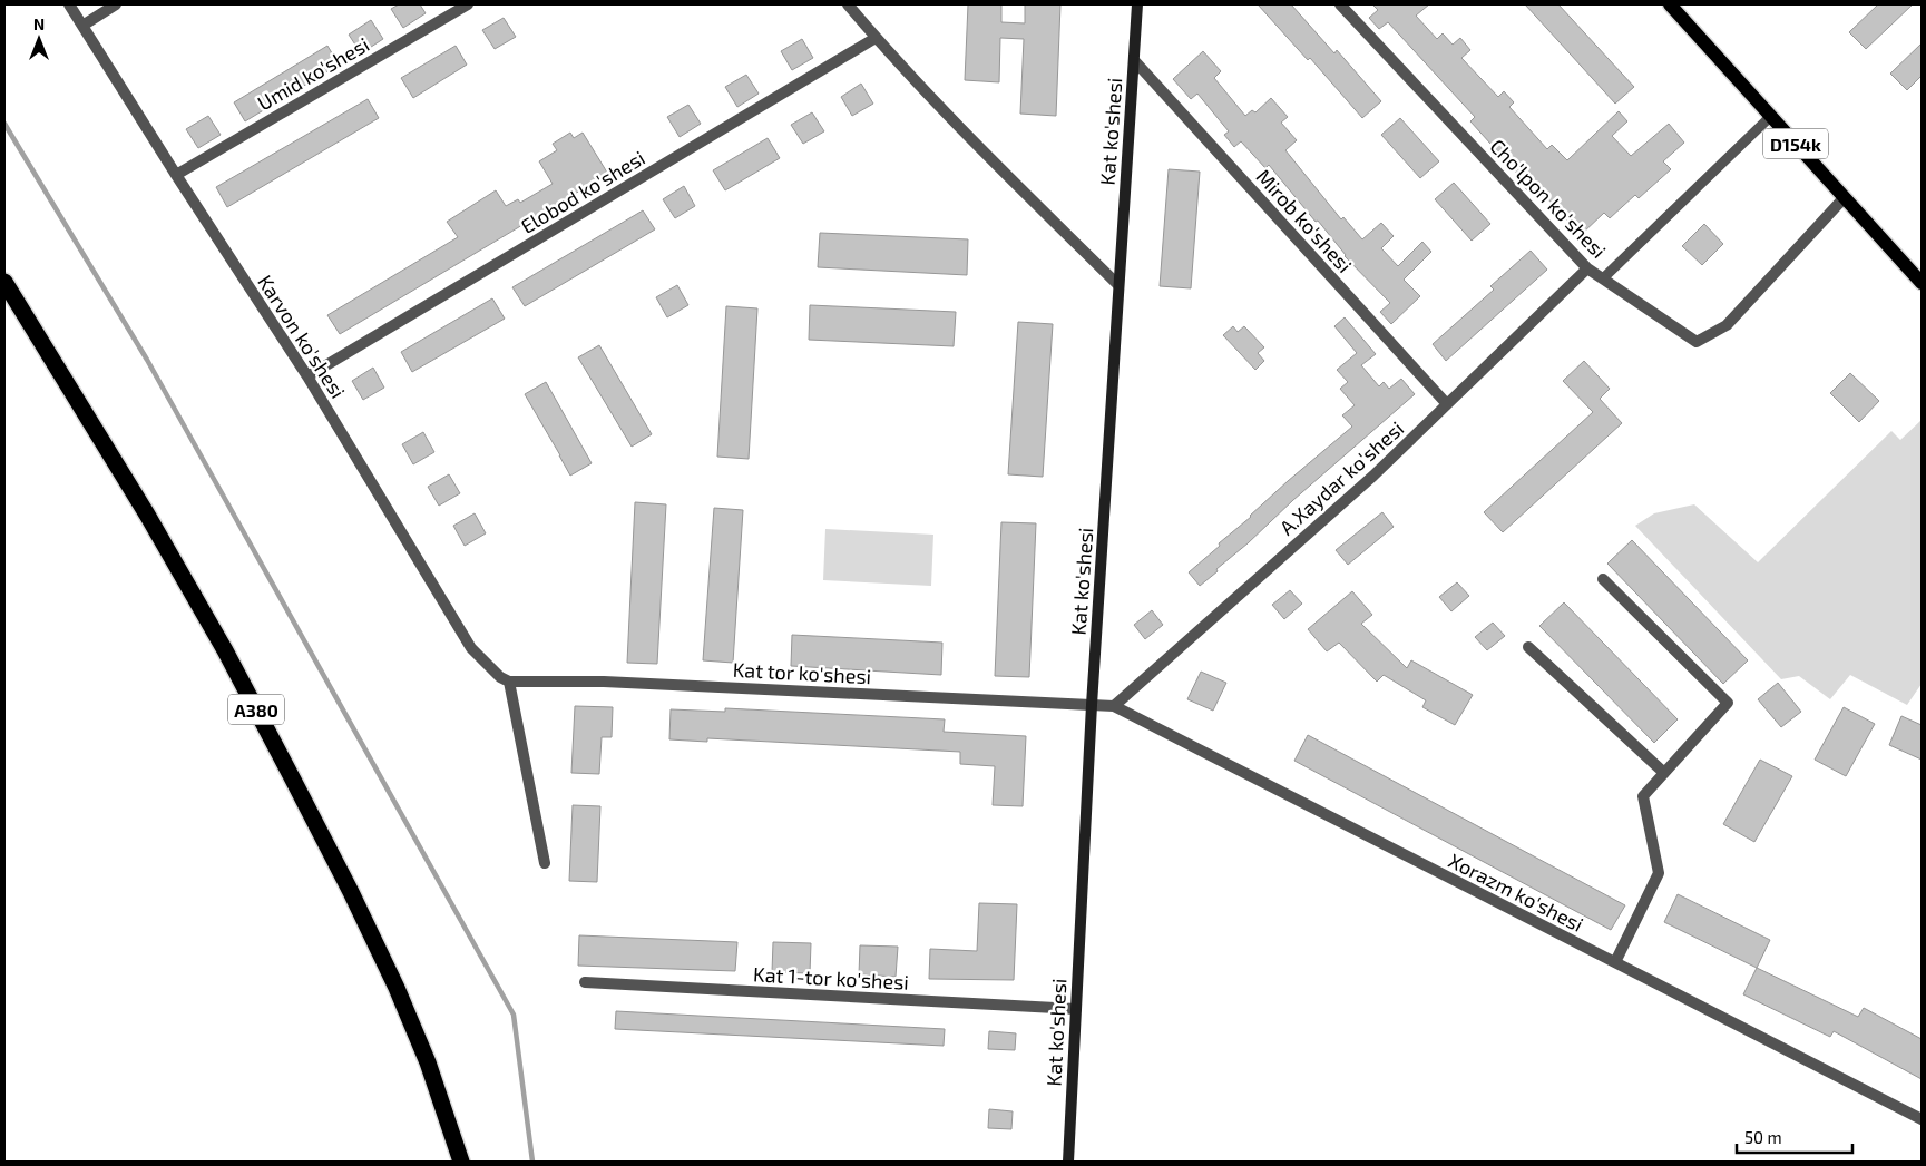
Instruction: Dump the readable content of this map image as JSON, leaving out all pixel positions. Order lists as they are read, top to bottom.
{
  "streets": {
    "highway": ["A380"],
    "main road": ["D154k"],
    "street": [
      "Umid ko'shesi",
      "Kat ko'shesi",
      "Elobod ko'shesi",
      "Cho'lpon ko'shesi",
      "Mirob ko'shesi",
      "Karvon ko'shesi",
      "A.Xaydar ko'shesi",
      "Kat tor ko'shesi",
      "Xorazm ko'shesi",
      "Kat 1-tor ko'shesi"
    ]
  },
  "crossings": [
    ["Umid ko'shesi", "Karvon ko'shesi"],
    ["Kat ko'shesi", "Mirob ko'shesi"],
    ["Kat ko'shesi", "Kat tor ko'shesi"],
    ["Kat ko'shesi", "Xorazm ko'shesi"],
    ["Kat ko'shesi", "Kat 1-tor ko'shesi"],
    ["D154k", "Cho'lpon ko'shesi"],
    ["Elobod ko'shesi", "Karvon ko'shesi"],
    ["Cho'lpon ko'shesi", "A.Xaydar ko'shesi"],
    ["Mirob ko'shesi", "A.Xaydar ko'shesi"],
    ["Karvon ko'shesi", "Kat tor ko'shesi"],
    ["A.Xaydar ko'shesi", "Xorazm ko'shesi"],
    ["Kat tor ko'shesi", "Xorazm ko'shesi"]
  ],
  "scale_bar": "50 m",
  "north": "top"
}
